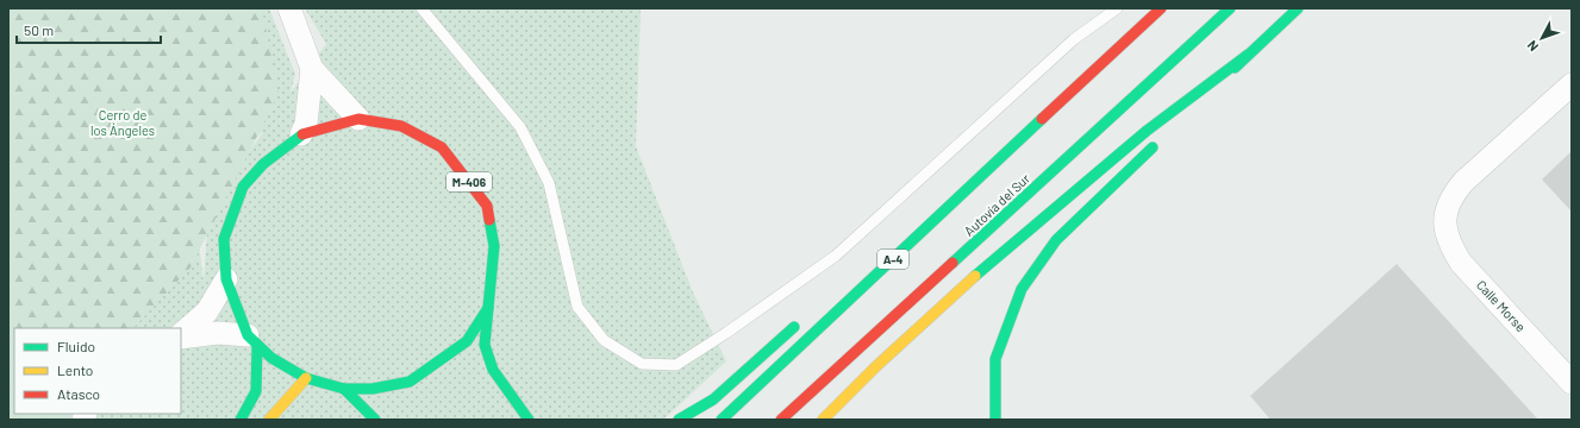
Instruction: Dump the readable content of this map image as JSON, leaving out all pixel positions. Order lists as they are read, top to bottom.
{
  "streets": {
    "highway": ["M-406", "Autovía del Sur", "A-4"],
    "street": ["Calle Morse"]
  },
  "parks": ["Cerro de los Ángeles"],
  "legend": ["Fluido", "Lento", "Atasco"],
  "scale_bar": "50 m",
  "north": "bottom left"
}
